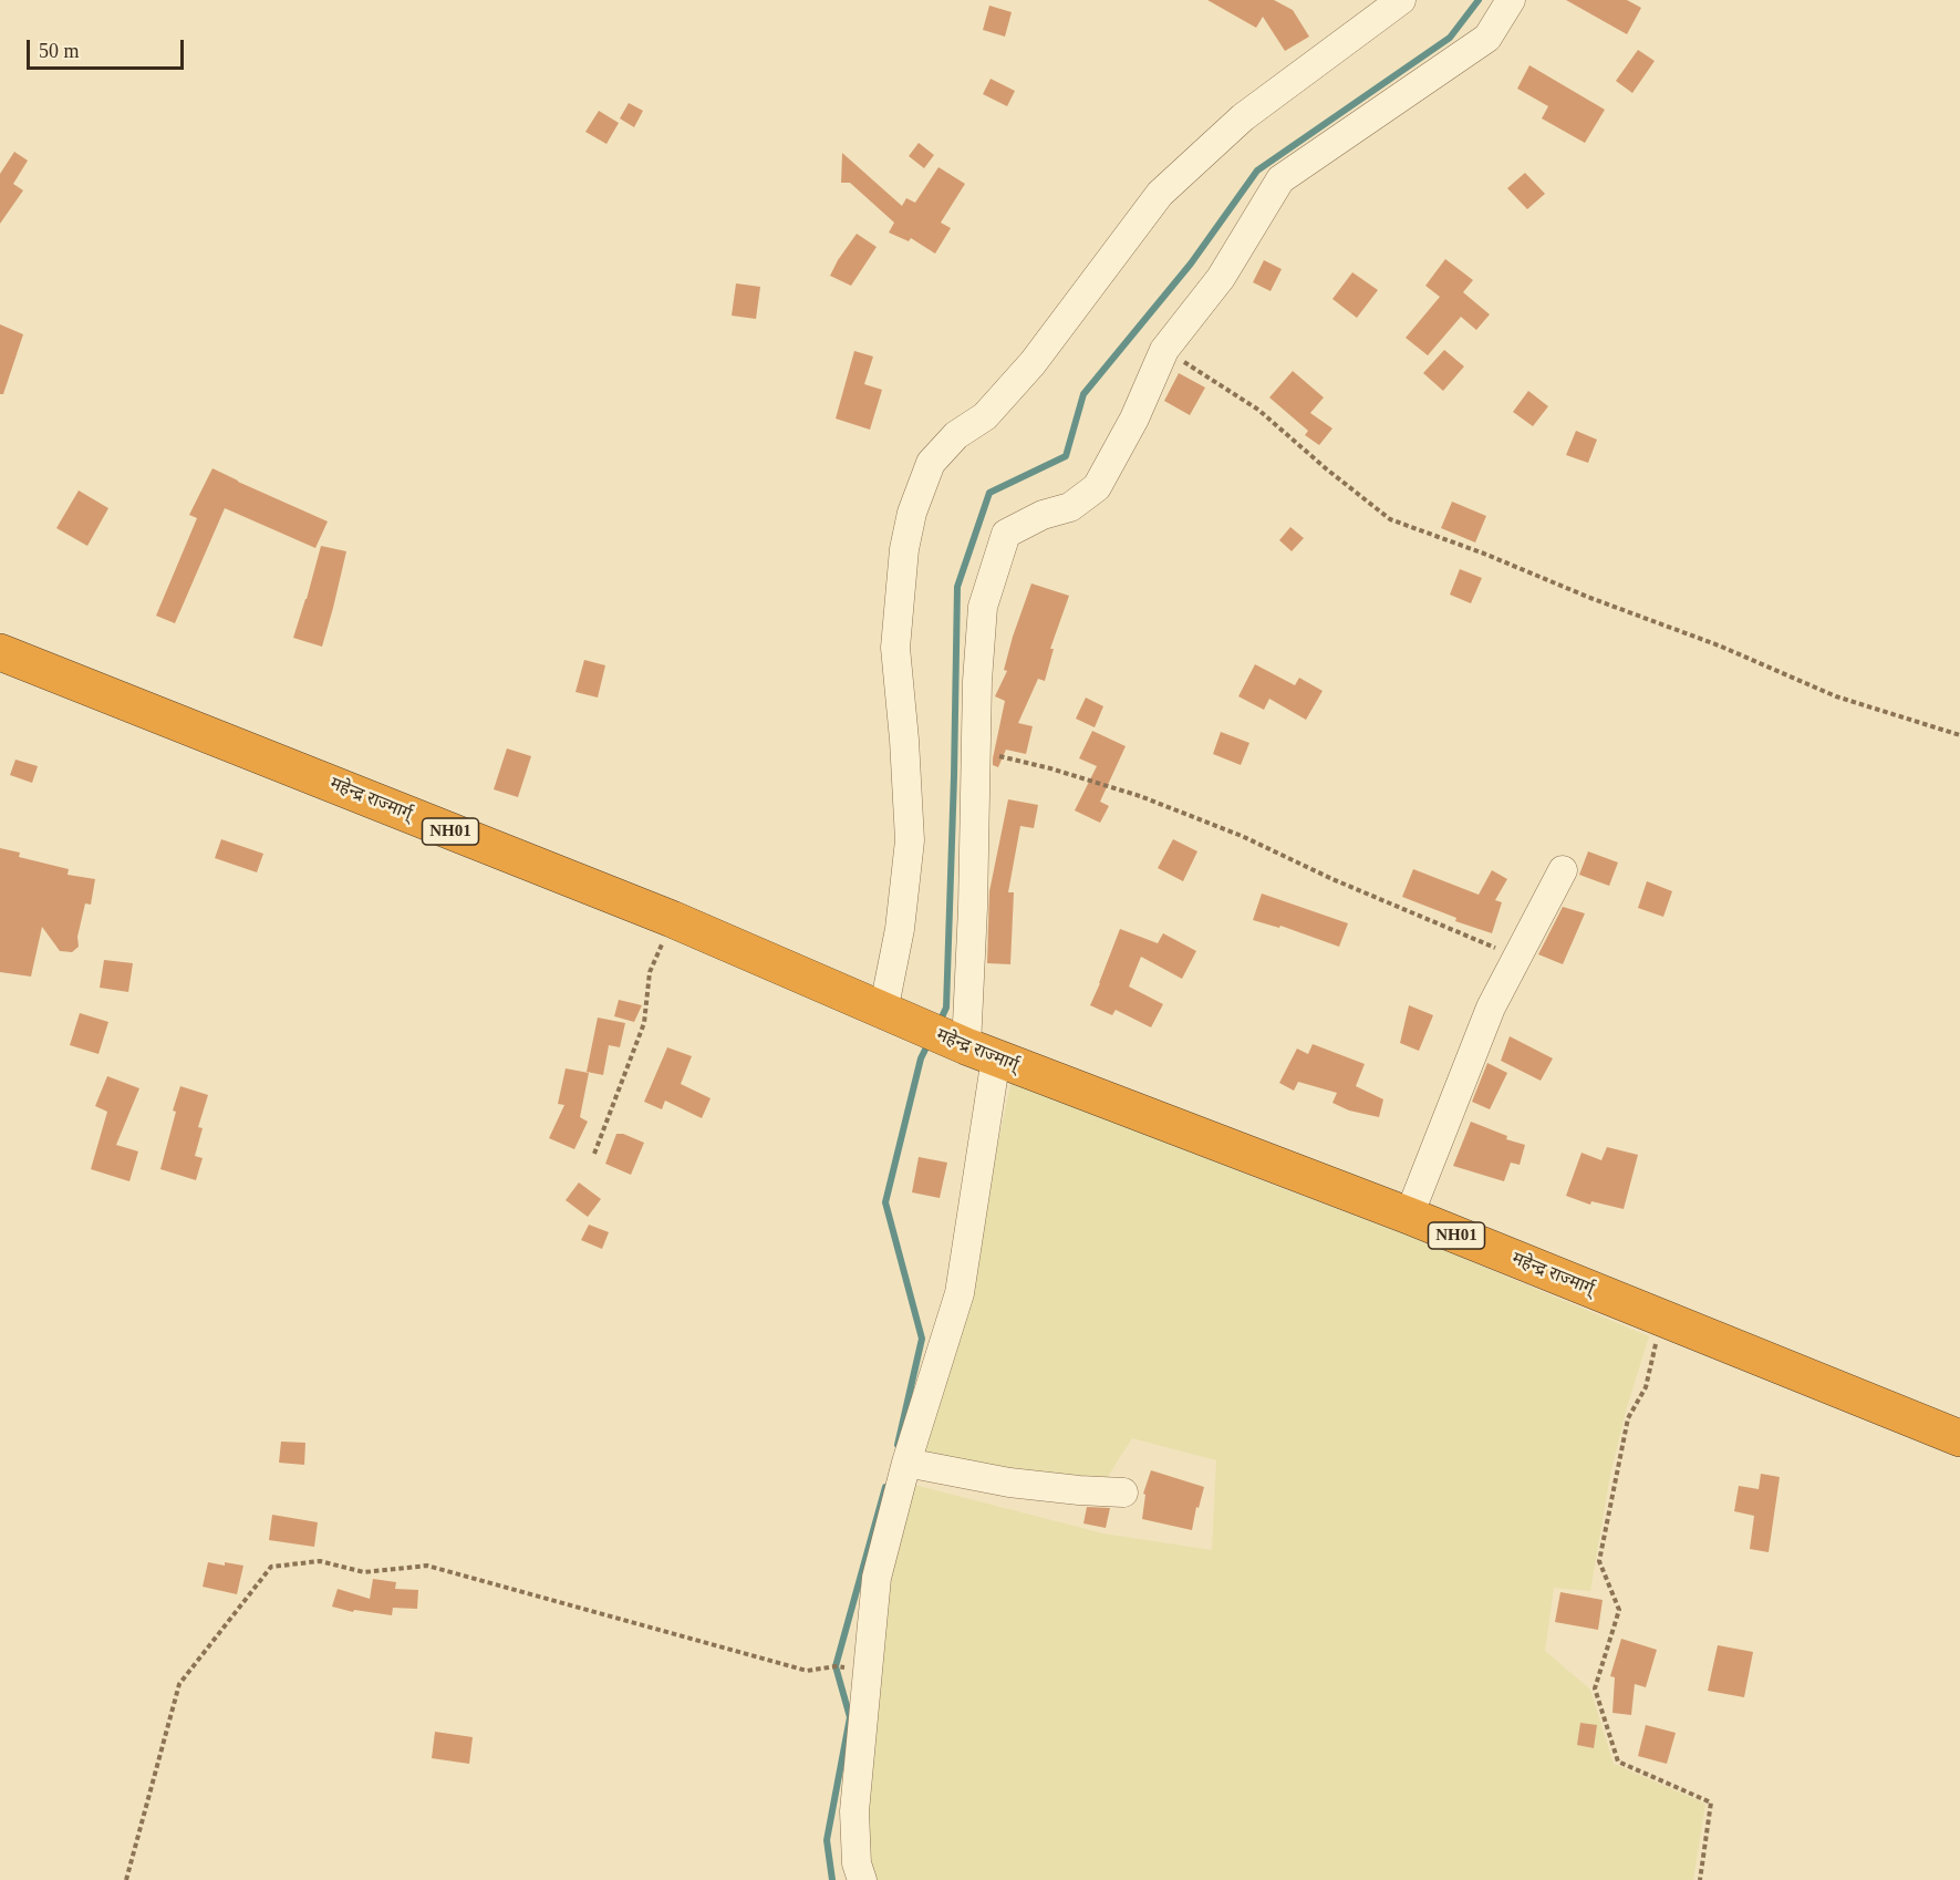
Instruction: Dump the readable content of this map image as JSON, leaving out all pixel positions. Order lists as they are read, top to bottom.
{
  "streets": {
    "highway": ["महेन्द्र राज्मार्ग्", "NH01"]
  },
  "scale_bar": "50 m"
}
